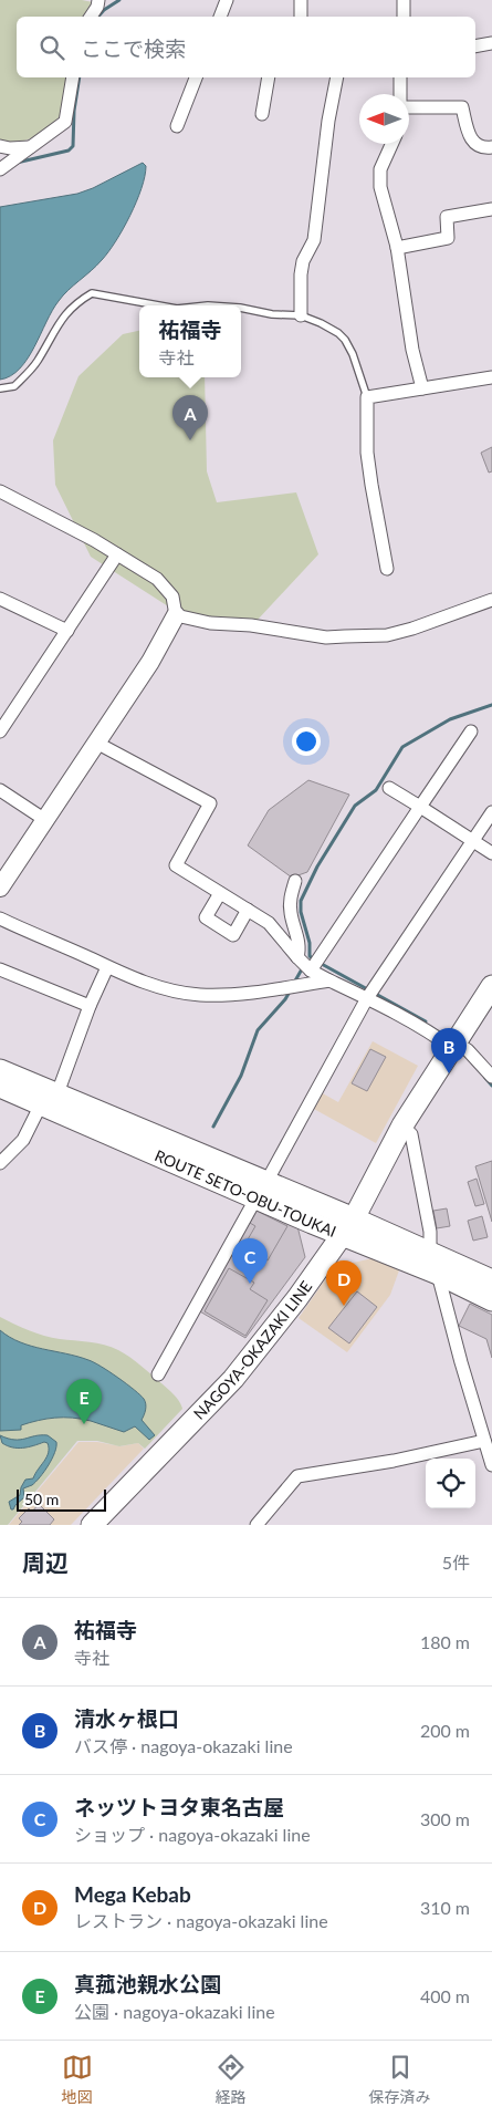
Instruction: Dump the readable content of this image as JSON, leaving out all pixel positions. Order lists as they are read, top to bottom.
{
  "streets": {
    "main road": ["ROUTE SETO-OBU-TOUKAI", "NAGOYA-OKAZAKI LINE"]
  },
  "crossings": [
    ["ROUTE SETO-OBU-TOUKAI", "NAGOYA-OKAZAKI LINE"]
  ],
  "scale_bar": "50 m",
  "north": "left",
  "page": {
    "search": "ここで検索",
    "popup": ["祐福寺", "寺社"],
    "pins": [
      "A",
      "B",
      "C",
      "D",
      "E"
    ],
    "scale": "50 m",
    "heading": ["周辺", "5件"],
    "list": [
      {
        "mark": "A",
        "name": "祐福寺",
        "note": "寺社",
        "value": "180 m"
      },
      {
        "mark": "B",
        "name": "清水ヶ根口",
        "note": "バス停 · nagoya-okazaki line",
        "value": "200 m"
      },
      {
        "mark": "C",
        "name": "ネッツトヨタ東名古屋",
        "note": "ショップ · nagoya-okazaki line",
        "value": "300 m"
      },
      {
        "mark": "D",
        "name": "Mega Kebab",
        "note": "レストラン · nagoya-okazaki line",
        "value": "310 m"
      },
      {
        "mark": "E",
        "name": "真菰池親水公園",
        "note": "公園 · nagoya-okazaki line",
        "value": "400 m"
      }
    ],
    "nav": ["地図", "経路", "保存済み"]
  }
}
